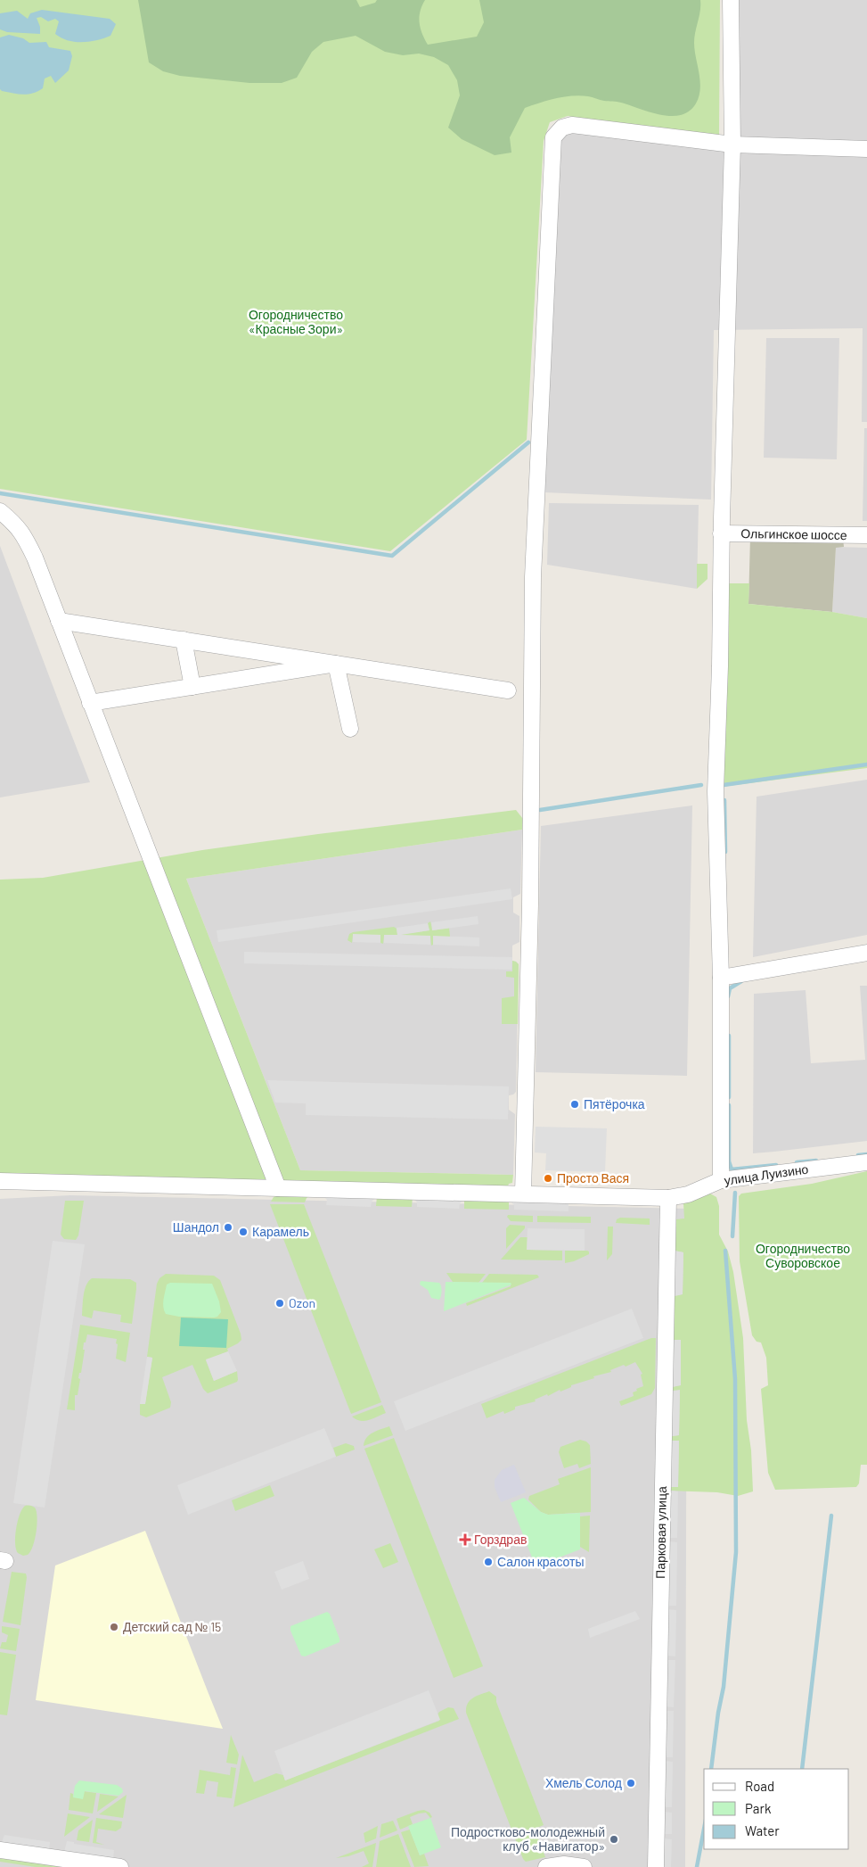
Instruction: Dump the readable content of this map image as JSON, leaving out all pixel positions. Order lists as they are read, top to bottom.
{
  "streets": {
    "street": ["Ольгинское шоссе", "улица Луизино", "Парковая улица"]
  },
  "crossings": [
    ["улица Луизино", "Парковая улица"]
  ],
  "parks": ["Огородничество «Красные Зори»", "Огородничество Суворовское"],
  "places": {
    "other": [
      "Пятёрочка",
      "Просто Вася",
      "Шандол",
      "Карамель",
      "Ozon",
      "Салон красоты",
      "Детский сад № 15",
      "Хмель Солод",
      "Подростково-молодежный клуб «Навигатор»"
    ],
    "health": ["Горздрав"]
  },
  "legend": ["Road", "Park", "Water"]
}
